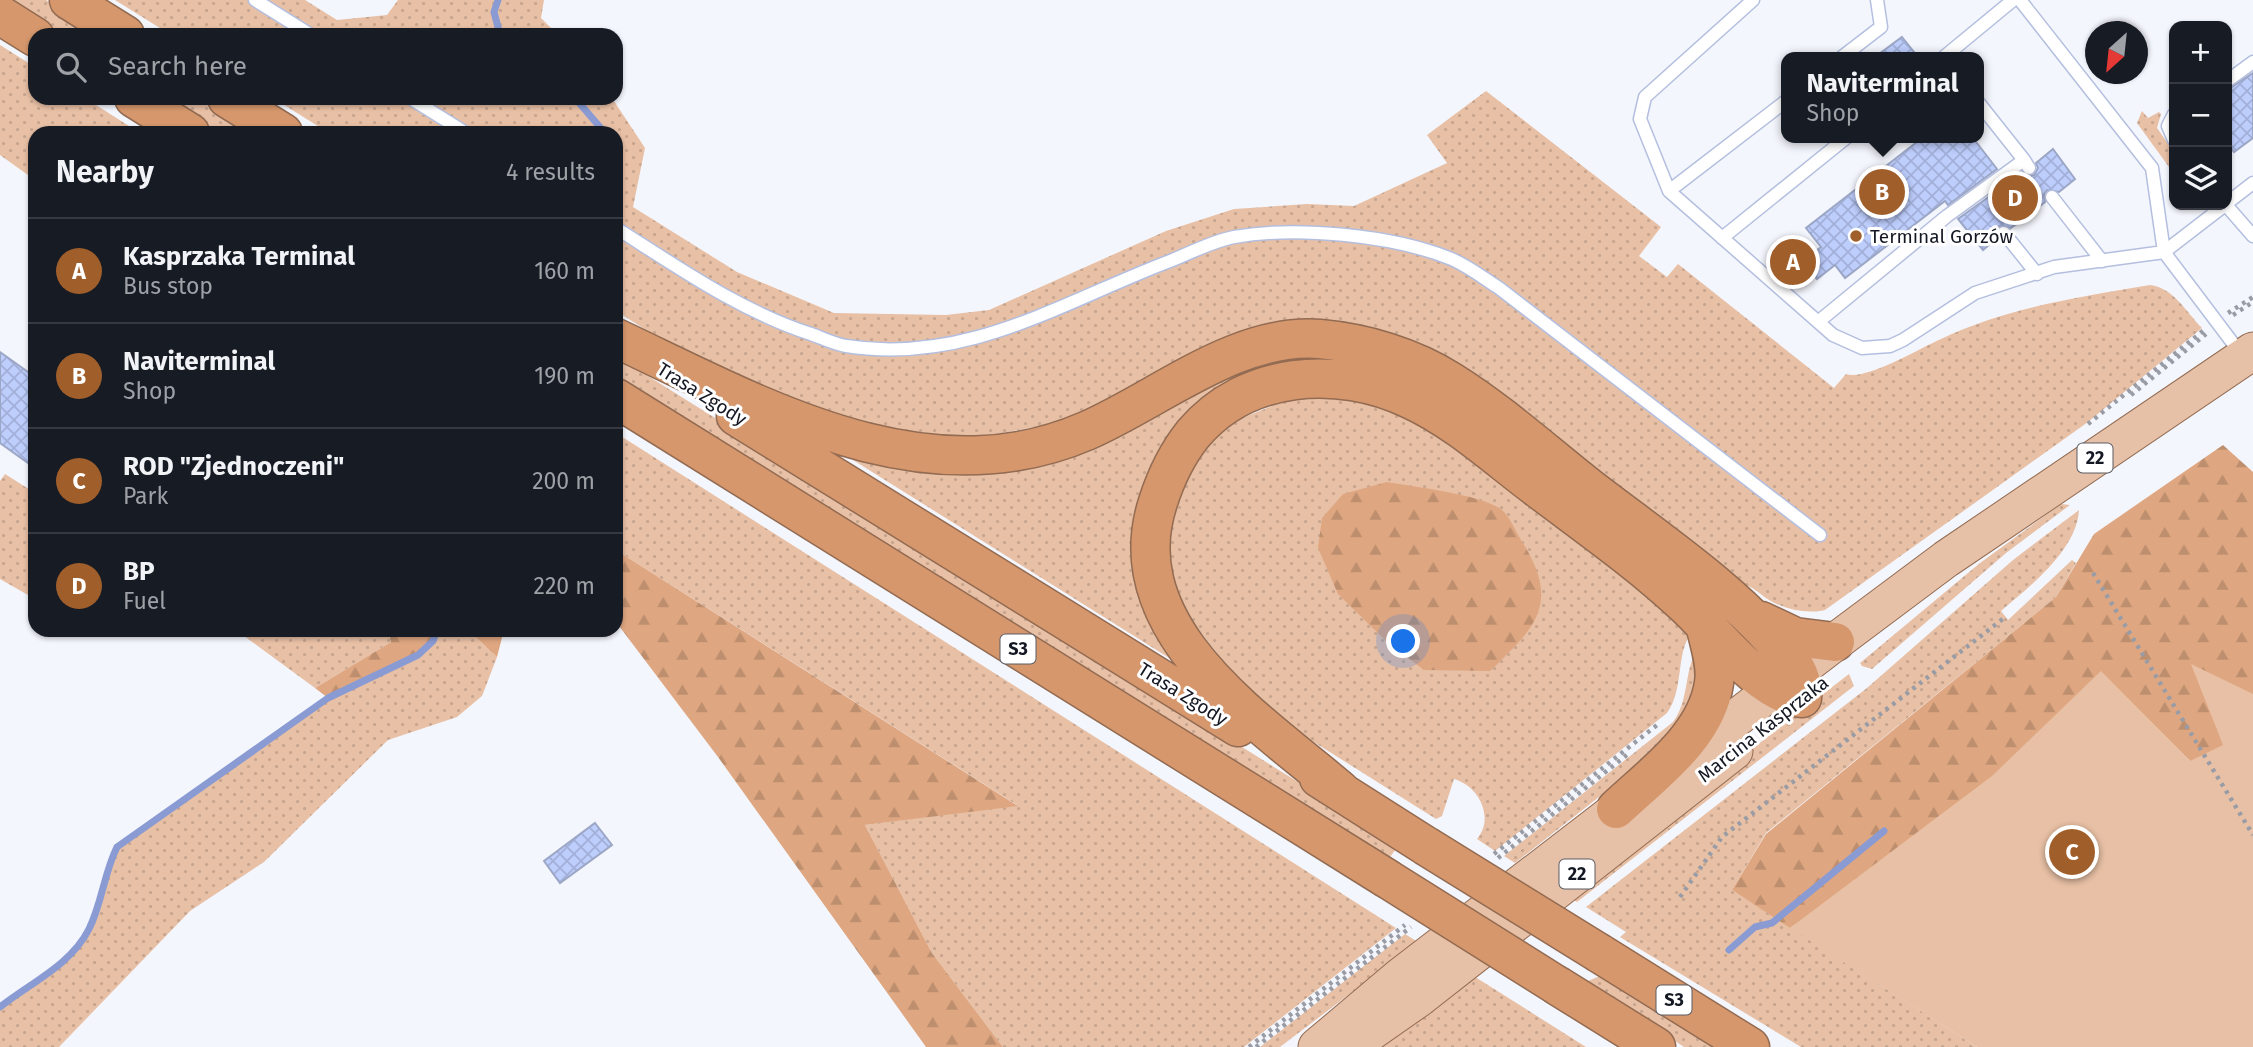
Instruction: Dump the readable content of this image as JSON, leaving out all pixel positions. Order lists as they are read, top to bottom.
{
  "streets": {
    "highway": ["Trasa Zgody", "S3"],
    "main road": ["22", "Marcina Kasprzaka"]
  },
  "places": ["Terminal Gorzów"],
  "north": "bottom left",
  "page": {
    "map_buttons": ["+", "−"],
    "search": "Search here",
    "popup": ["Naviterminal", "Shop"],
    "heading": ["Nearby", "4 results"],
    "pins": [
      "B",
      "D",
      "A",
      "C"
    ],
    "list": [
      {
        "mark": "A",
        "name": "Kasprzaka Terminal",
        "note": "Bus stop",
        "value": "160 m"
      },
      {
        "mark": "B",
        "name": "Naviterminal",
        "note": "Shop",
        "value": "190 m"
      },
      {
        "mark": "C",
        "name": "ROD \"Zjednoczeni\"",
        "note": "Park",
        "value": "200 m"
      },
      {
        "mark": "D",
        "name": "BP",
        "note": "Fuel",
        "value": "220 m"
      }
    ]
  }
}
